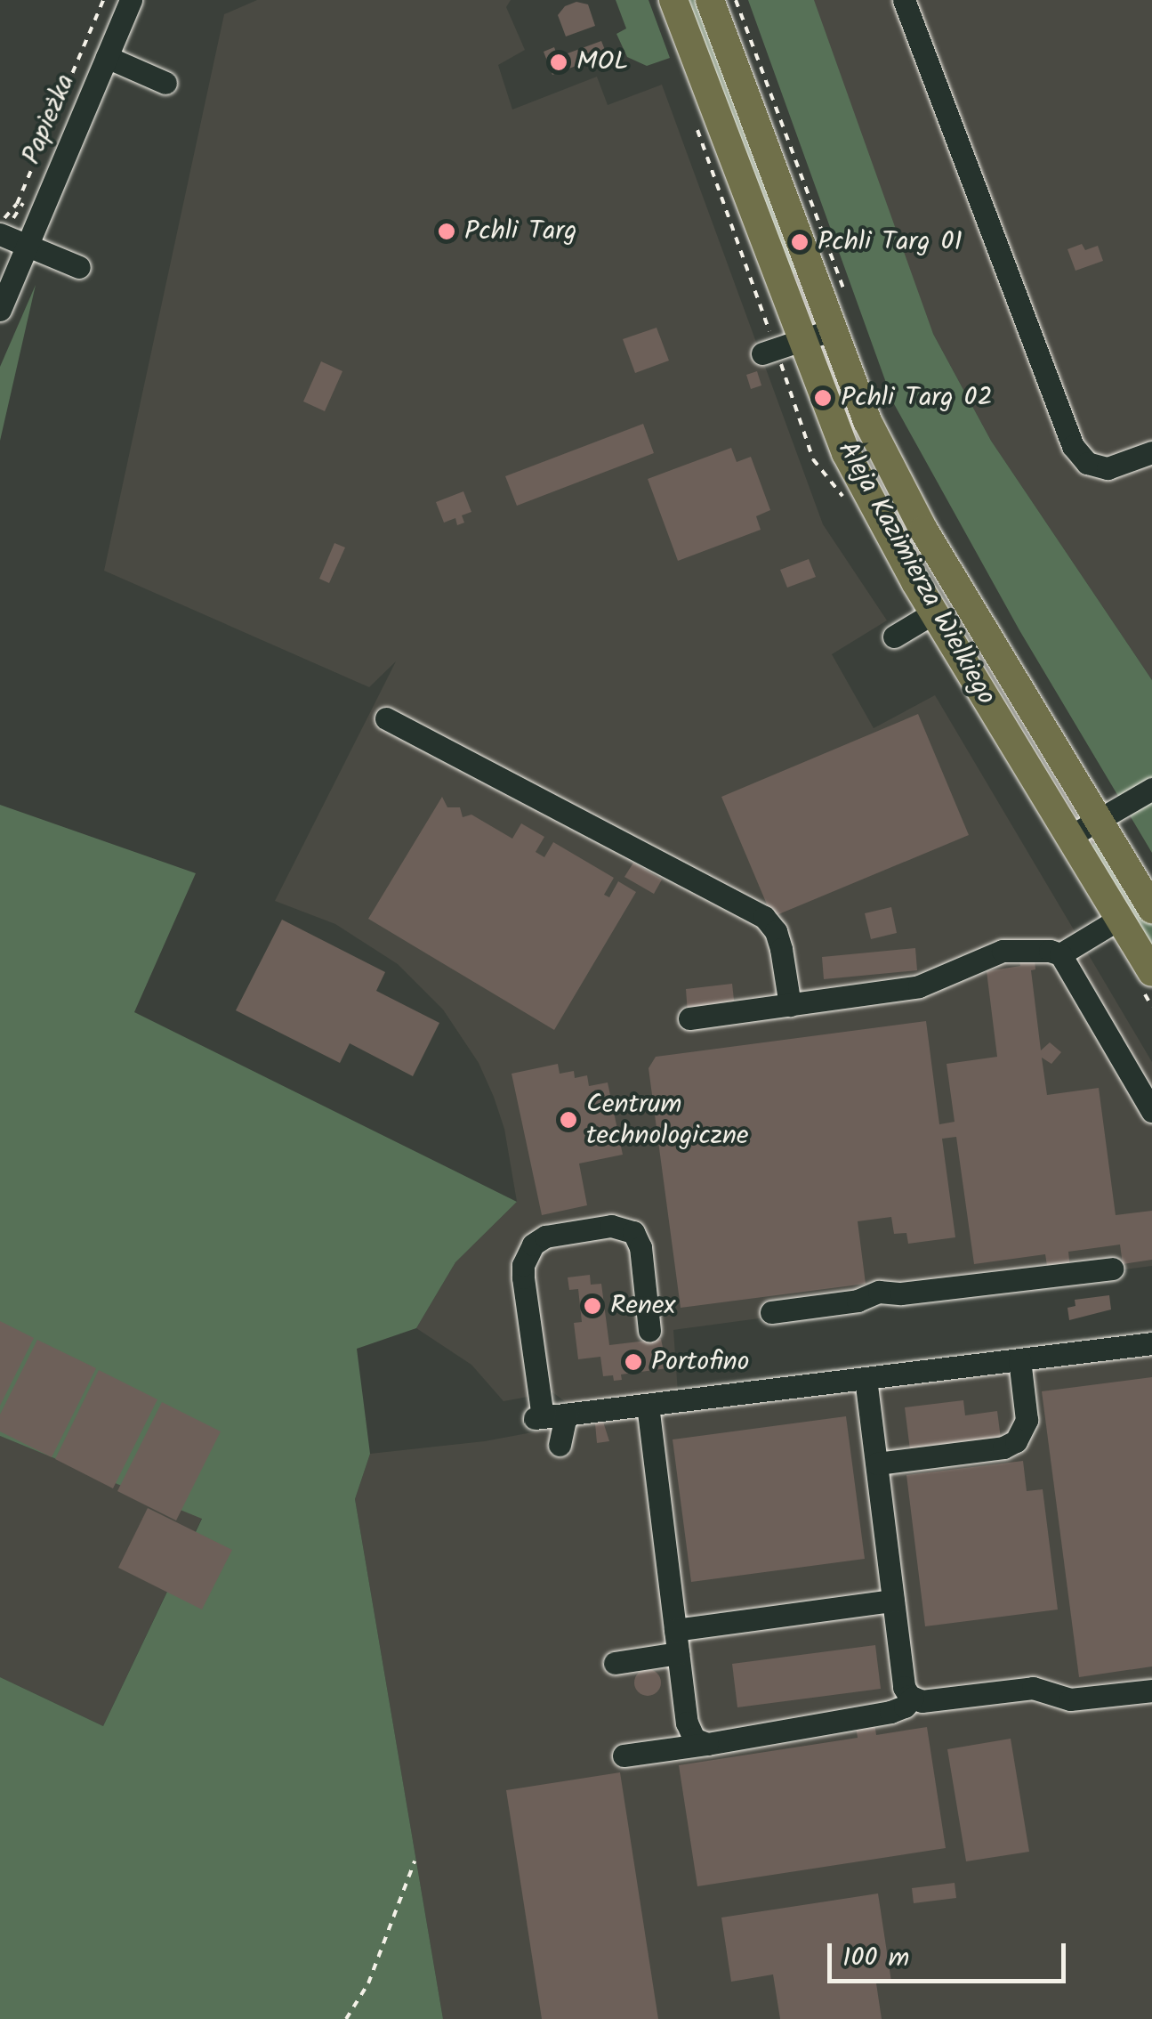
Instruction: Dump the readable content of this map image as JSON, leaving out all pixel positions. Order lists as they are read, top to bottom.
{
  "streets": {
    "main road": ["Aleja Kazimierza Wielkiego"],
    "street": ["Papieżka"]
  },
  "places": [
    "MOL",
    "Pchli Targ",
    "Pchli Targ 01",
    "Pchli Targ 02",
    "Centrum technologiczne",
    "Renex",
    "Portofino"
  ],
  "scale_bar": "100 m"
}
